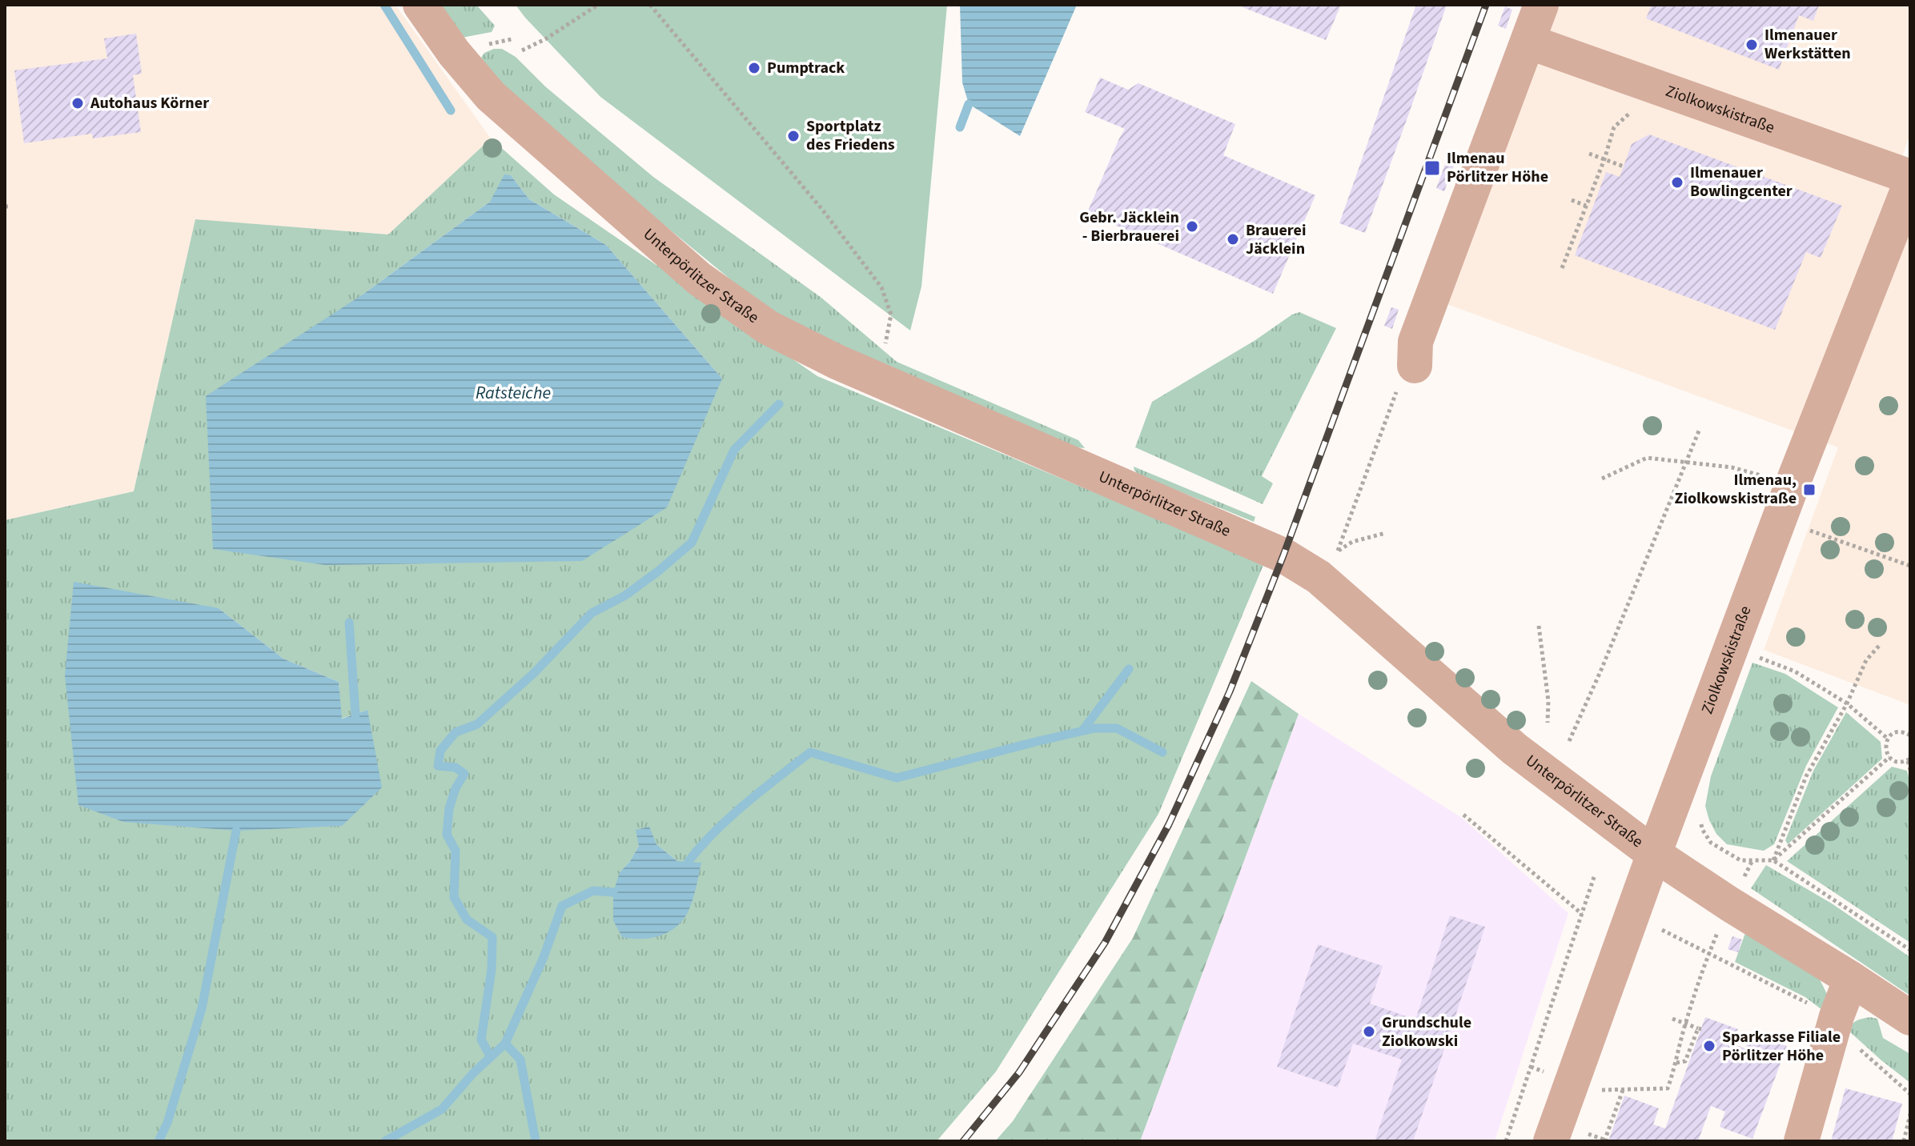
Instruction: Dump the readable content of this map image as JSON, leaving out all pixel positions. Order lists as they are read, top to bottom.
{
  "streets": {
    "street": ["Ziolkowskistraße", "Unterpörlitzer Straße"]
  },
  "crossings": [
    ["Ziolkowskistraße", "Unterpörlitzer Straße"]
  ],
  "water": ["Ratsteiche"],
  "places": {
    "other": [
      "Ilmenauer Werkstätten",
      "Pumptrack",
      "Autohaus Körner",
      "Sportplatz des Friedens",
      "Ilmenauer Bowlingcenter",
      "Gebr. Jäcklein - Bierbrauerei",
      "Brauerei Jäcklein",
      "Grundschule Ziolkowski",
      "Sparkasse Filiale Pörlitzer Höhe"
    ],
    "transit": ["Ilmenau Pörlitzer Höhe", "Ilmenau, Ziolkowskistraße"]
  }
}
